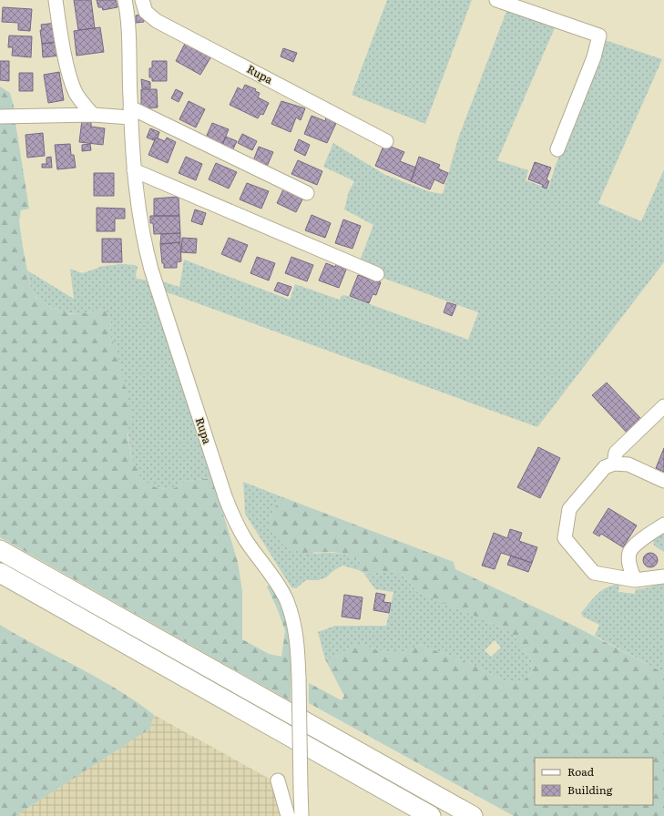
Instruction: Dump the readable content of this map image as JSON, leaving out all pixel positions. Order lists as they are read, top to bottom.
{
  "streets": {
    "street": ["Rupa"]
  },
  "legend": ["Road", "Building"]
}
